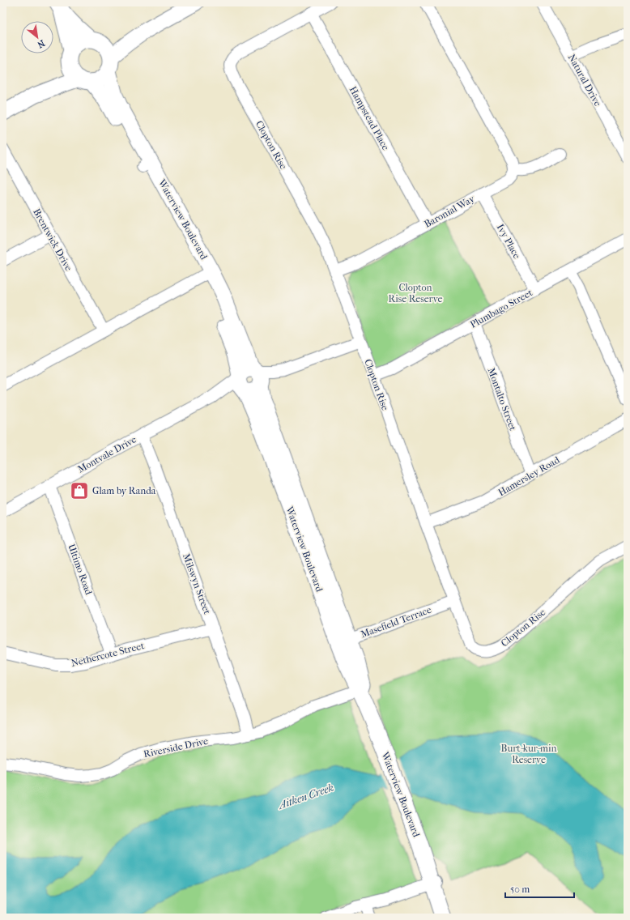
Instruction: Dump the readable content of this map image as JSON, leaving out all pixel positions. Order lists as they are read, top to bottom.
{
  "streets": {
    "street": [
      "Natural Drive",
      "Hampstead Place",
      "Clopton Rise",
      "Baronial Way",
      "Waterview Boulevard",
      "Brentwick Drive",
      "Ivy Place",
      "Plumbago Street",
      "Montalto Street",
      "Montvale Drive",
      "Hamersley Road",
      "Ultimo Road",
      "Milswyn Street",
      "Masefield Terrace",
      "Nethercote Street",
      "Riverside Drive"
    ]
  },
  "crossings": [
    ["Hampstead Place", "Clopton Rise"],
    ["Hampstead Place", "Baronial Way"],
    ["Clopton Rise", "Baronial Way"],
    ["Clopton Rise", "Plumbago Street"],
    ["Clopton Rise", "Hamersley Road"],
    ["Clopton Rise", "Masefield Terrace"],
    ["Baronial Way", "Ivy Place"],
    ["Waterview Boulevard", "Montvale Drive"],
    ["Waterview Boulevard", "Masefield Terrace"],
    ["Waterview Boulevard", "Riverside Drive"],
    ["Ivy Place", "Plumbago Street"],
    ["Plumbago Street", "Montalto Street"],
    ["Montalto Street", "Hamersley Road"],
    ["Montvale Drive", "Ultimo Road"],
    ["Montvale Drive", "Milswyn Street"],
    ["Ultimo Road", "Nethercote Street"],
    ["Milswyn Street", "Nethercote Street"],
    ["Milswyn Street", "Riverside Drive"]
  ],
  "water": ["Aitken Creek"],
  "parks": ["Clopton Rise Reserve", "Burt-kur-min Reserve"],
  "places": {
    "shop": ["Glam by Randa"]
  },
  "scale_bar": "50 m",
  "north": "bottom right"
}
